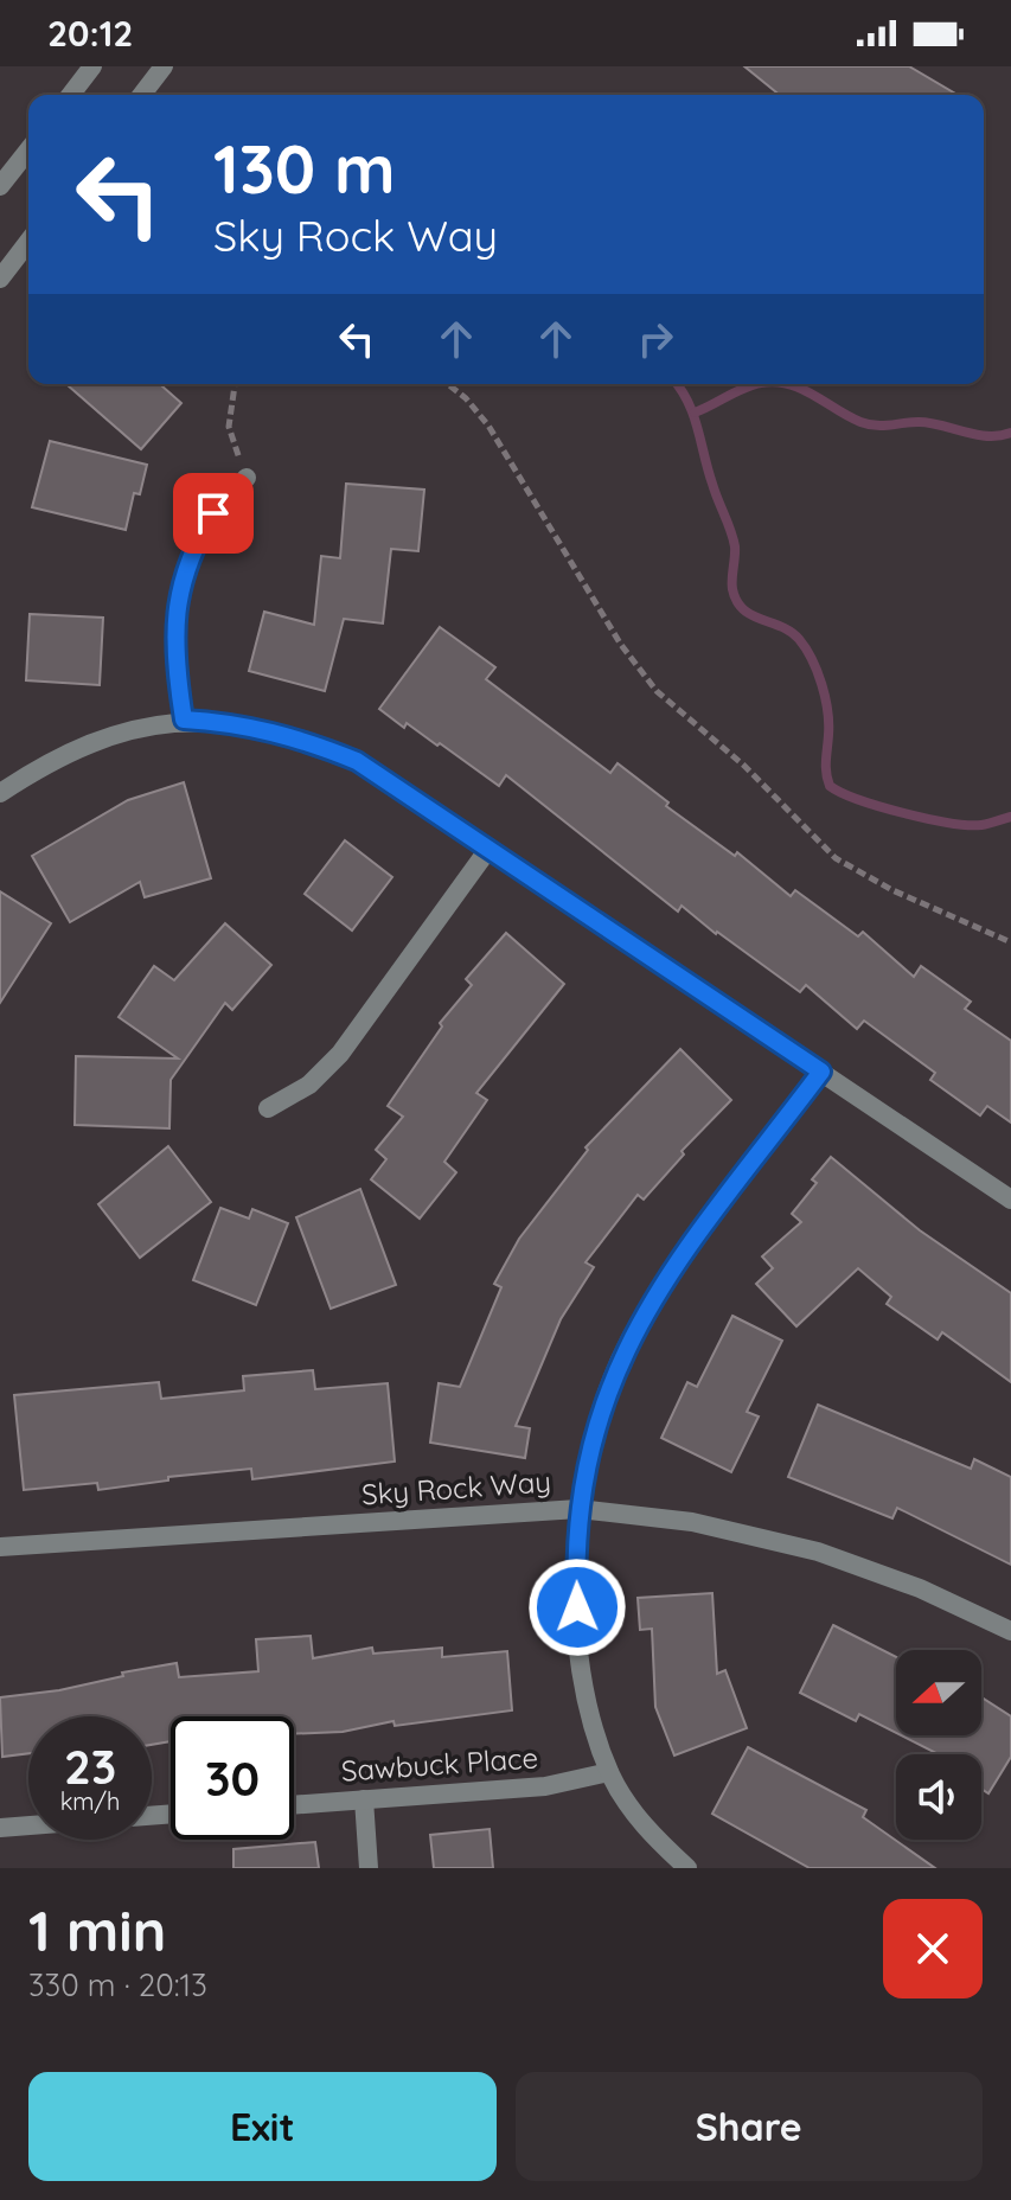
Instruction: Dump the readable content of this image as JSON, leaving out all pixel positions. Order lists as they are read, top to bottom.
{
  "streets": {
    "street": ["Sky Rock Way", "Sawbuck Place"]
  },
  "north": "left",
  "page": {
    "status": "20:12",
    "turn": ["130 m", "Sky Rock Way"],
    "speed": "23 km/h",
    "limit": "30",
    "heading": ["1 min", "330 m · 20:13"],
    "buttons": ["Exit", "Share"]
  }
}
